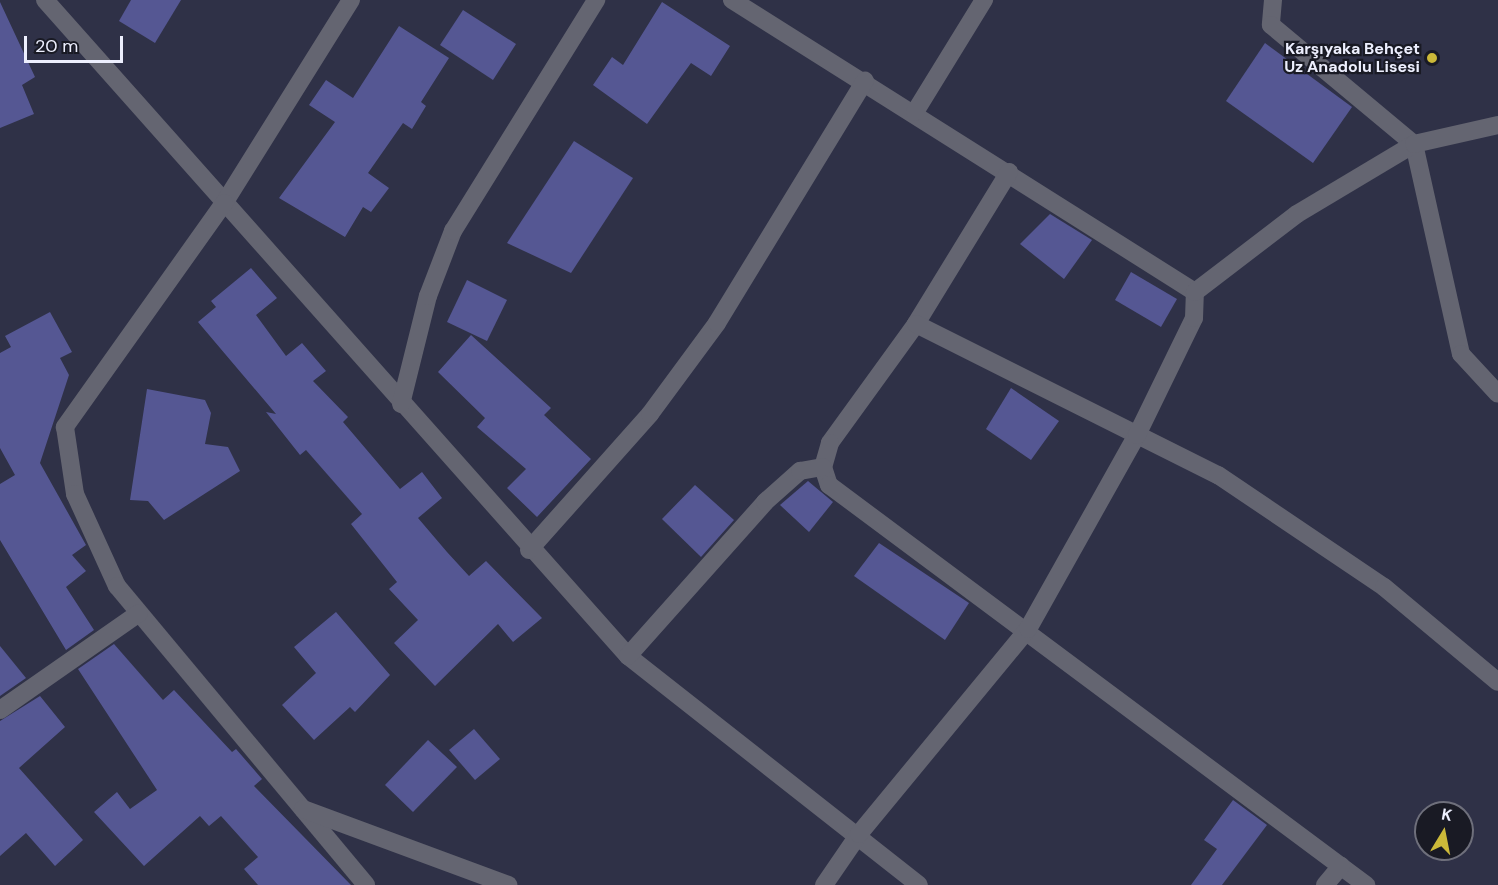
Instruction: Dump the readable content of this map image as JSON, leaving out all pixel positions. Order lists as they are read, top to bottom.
{
  "places": ["Karşıyaka Behçet Uz Anadolu Lisesi"],
  "scale_bar": "20 m",
  "north": "top"
}
